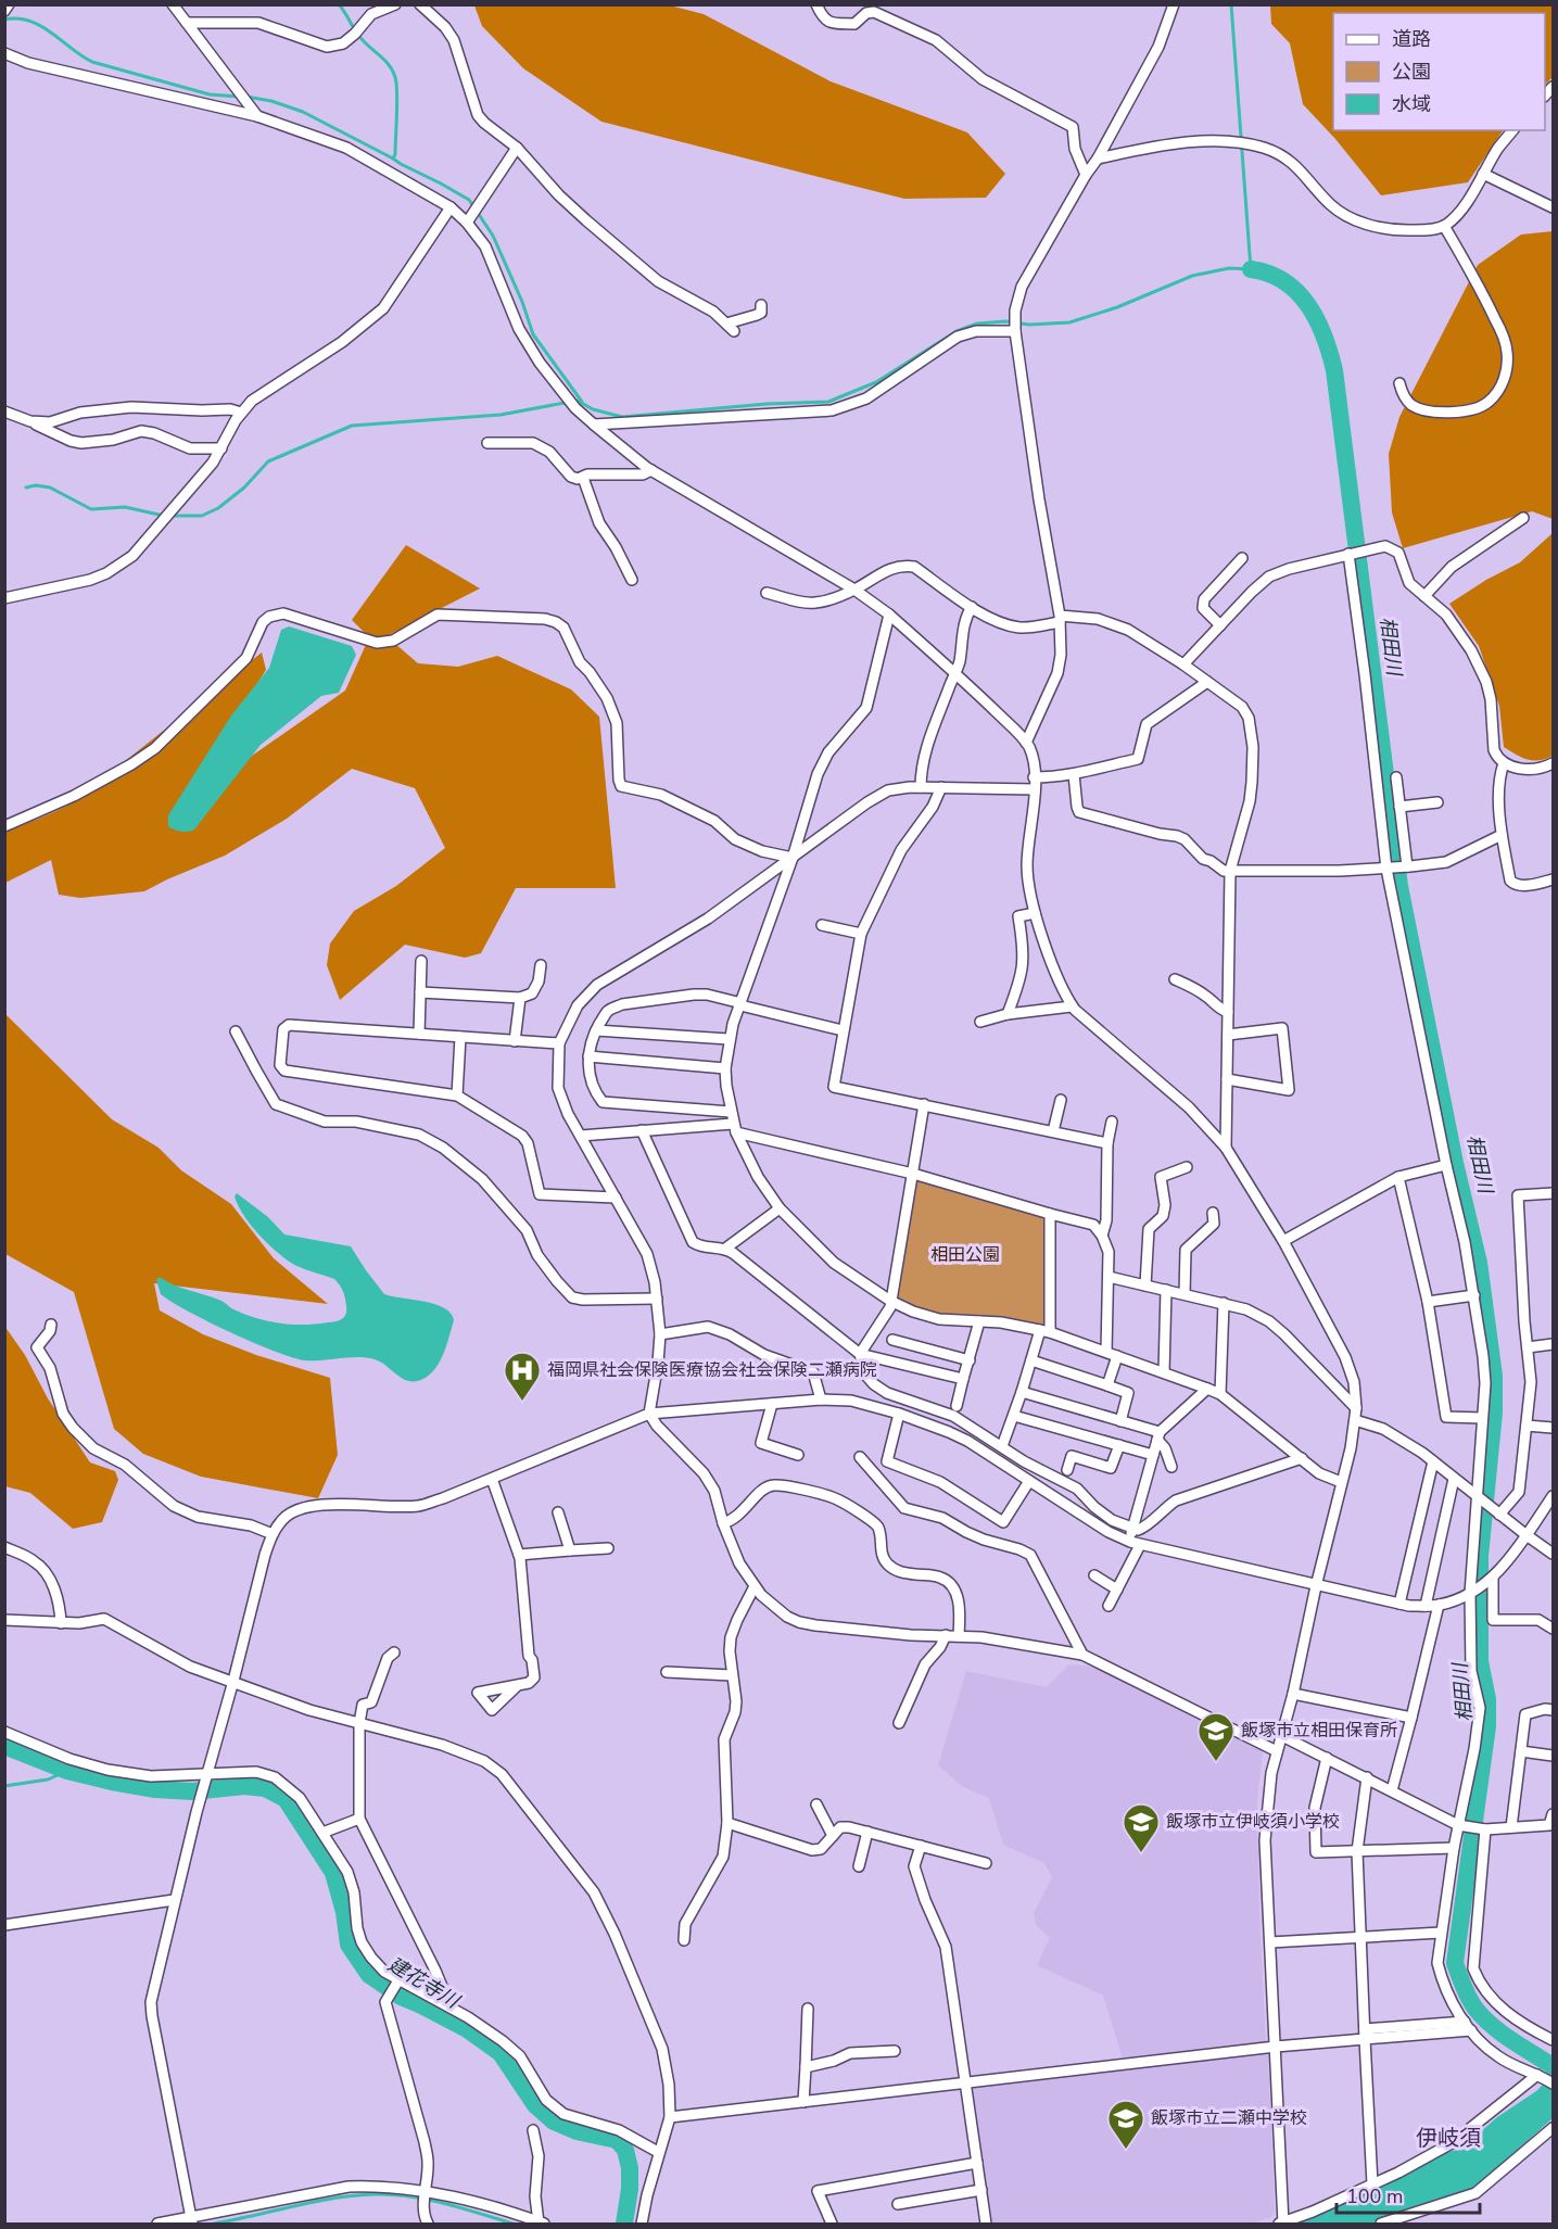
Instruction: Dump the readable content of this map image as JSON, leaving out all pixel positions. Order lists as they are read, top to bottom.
{
  "districts": ["伊岐須"],
  "water": ["相田川", "建花寺川"],
  "parks": ["相田公園"],
  "places": {
    "hospital": ["福岡県社会保険医療協会社会保険二瀬病院"],
    "school or university": ["飯塚市立相田保育所", "飯塚市立伊岐須小学校", "飯塚市立二瀬中学校"]
  },
  "legend": ["道路", "公園", "水域"],
  "scale_bar": "100 m"
}
